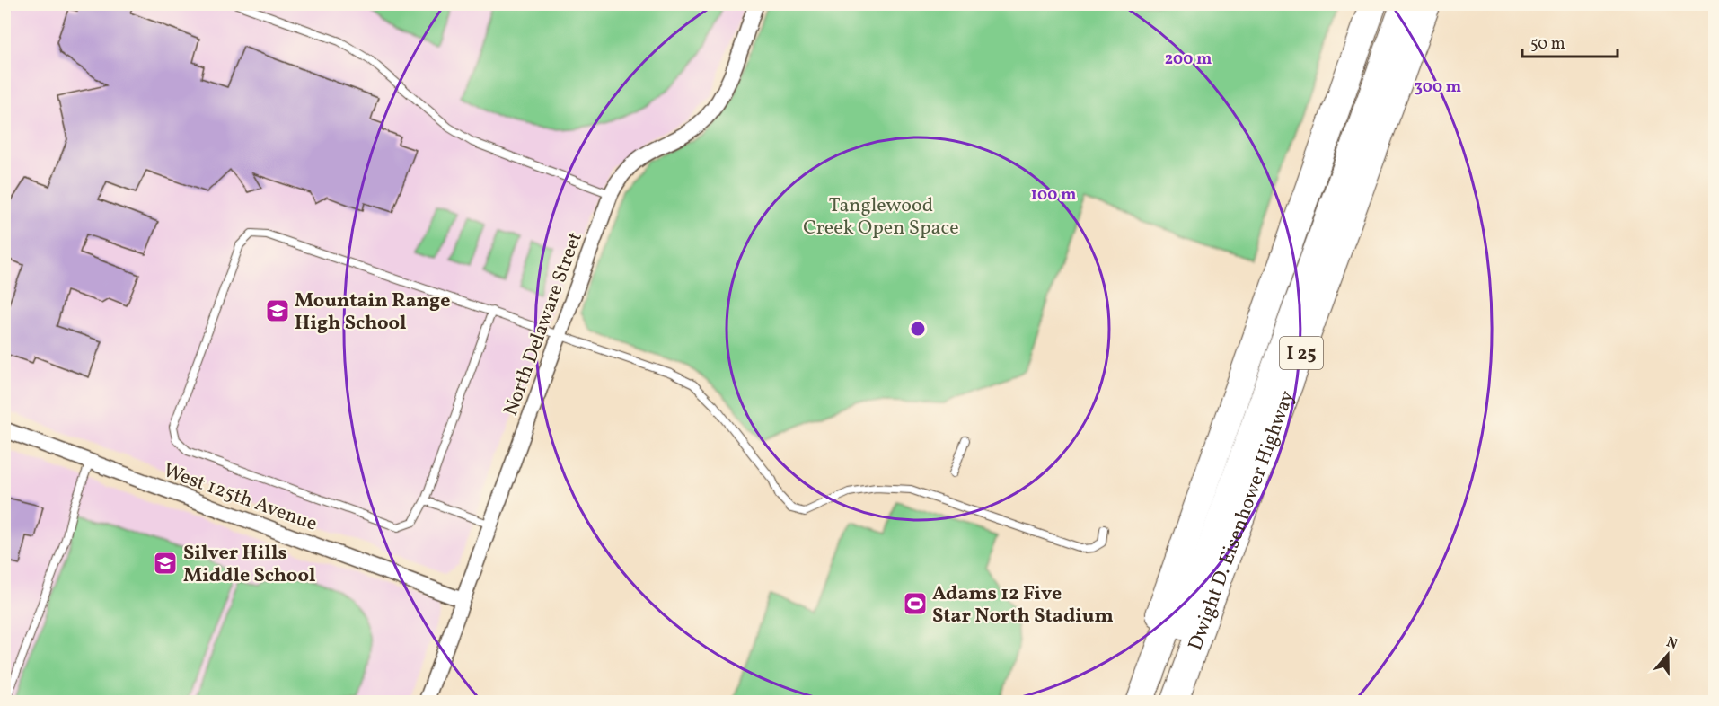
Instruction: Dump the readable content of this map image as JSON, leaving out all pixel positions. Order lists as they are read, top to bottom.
{
  "streets": {
    "highway": ["I 25", "Dwight D. Eisenhower Highway"],
    "street": ["North Delaware Street", "West 125th Avenue"]
  },
  "crossings": [
    ["North Delaware Street", "West 125th Avenue"]
  ],
  "parks": ["Tanglewood Creek Open Space"],
  "places": {
    "school or university": ["Mountain Range High School", "Silver Hills Middle School"],
    "sports": ["Adams 12 Five Star North Stadium"]
  },
  "scale_bar": "50 m",
  "north": "top",
  "rings": ["200 m", "300 m", "100 m"]
}
